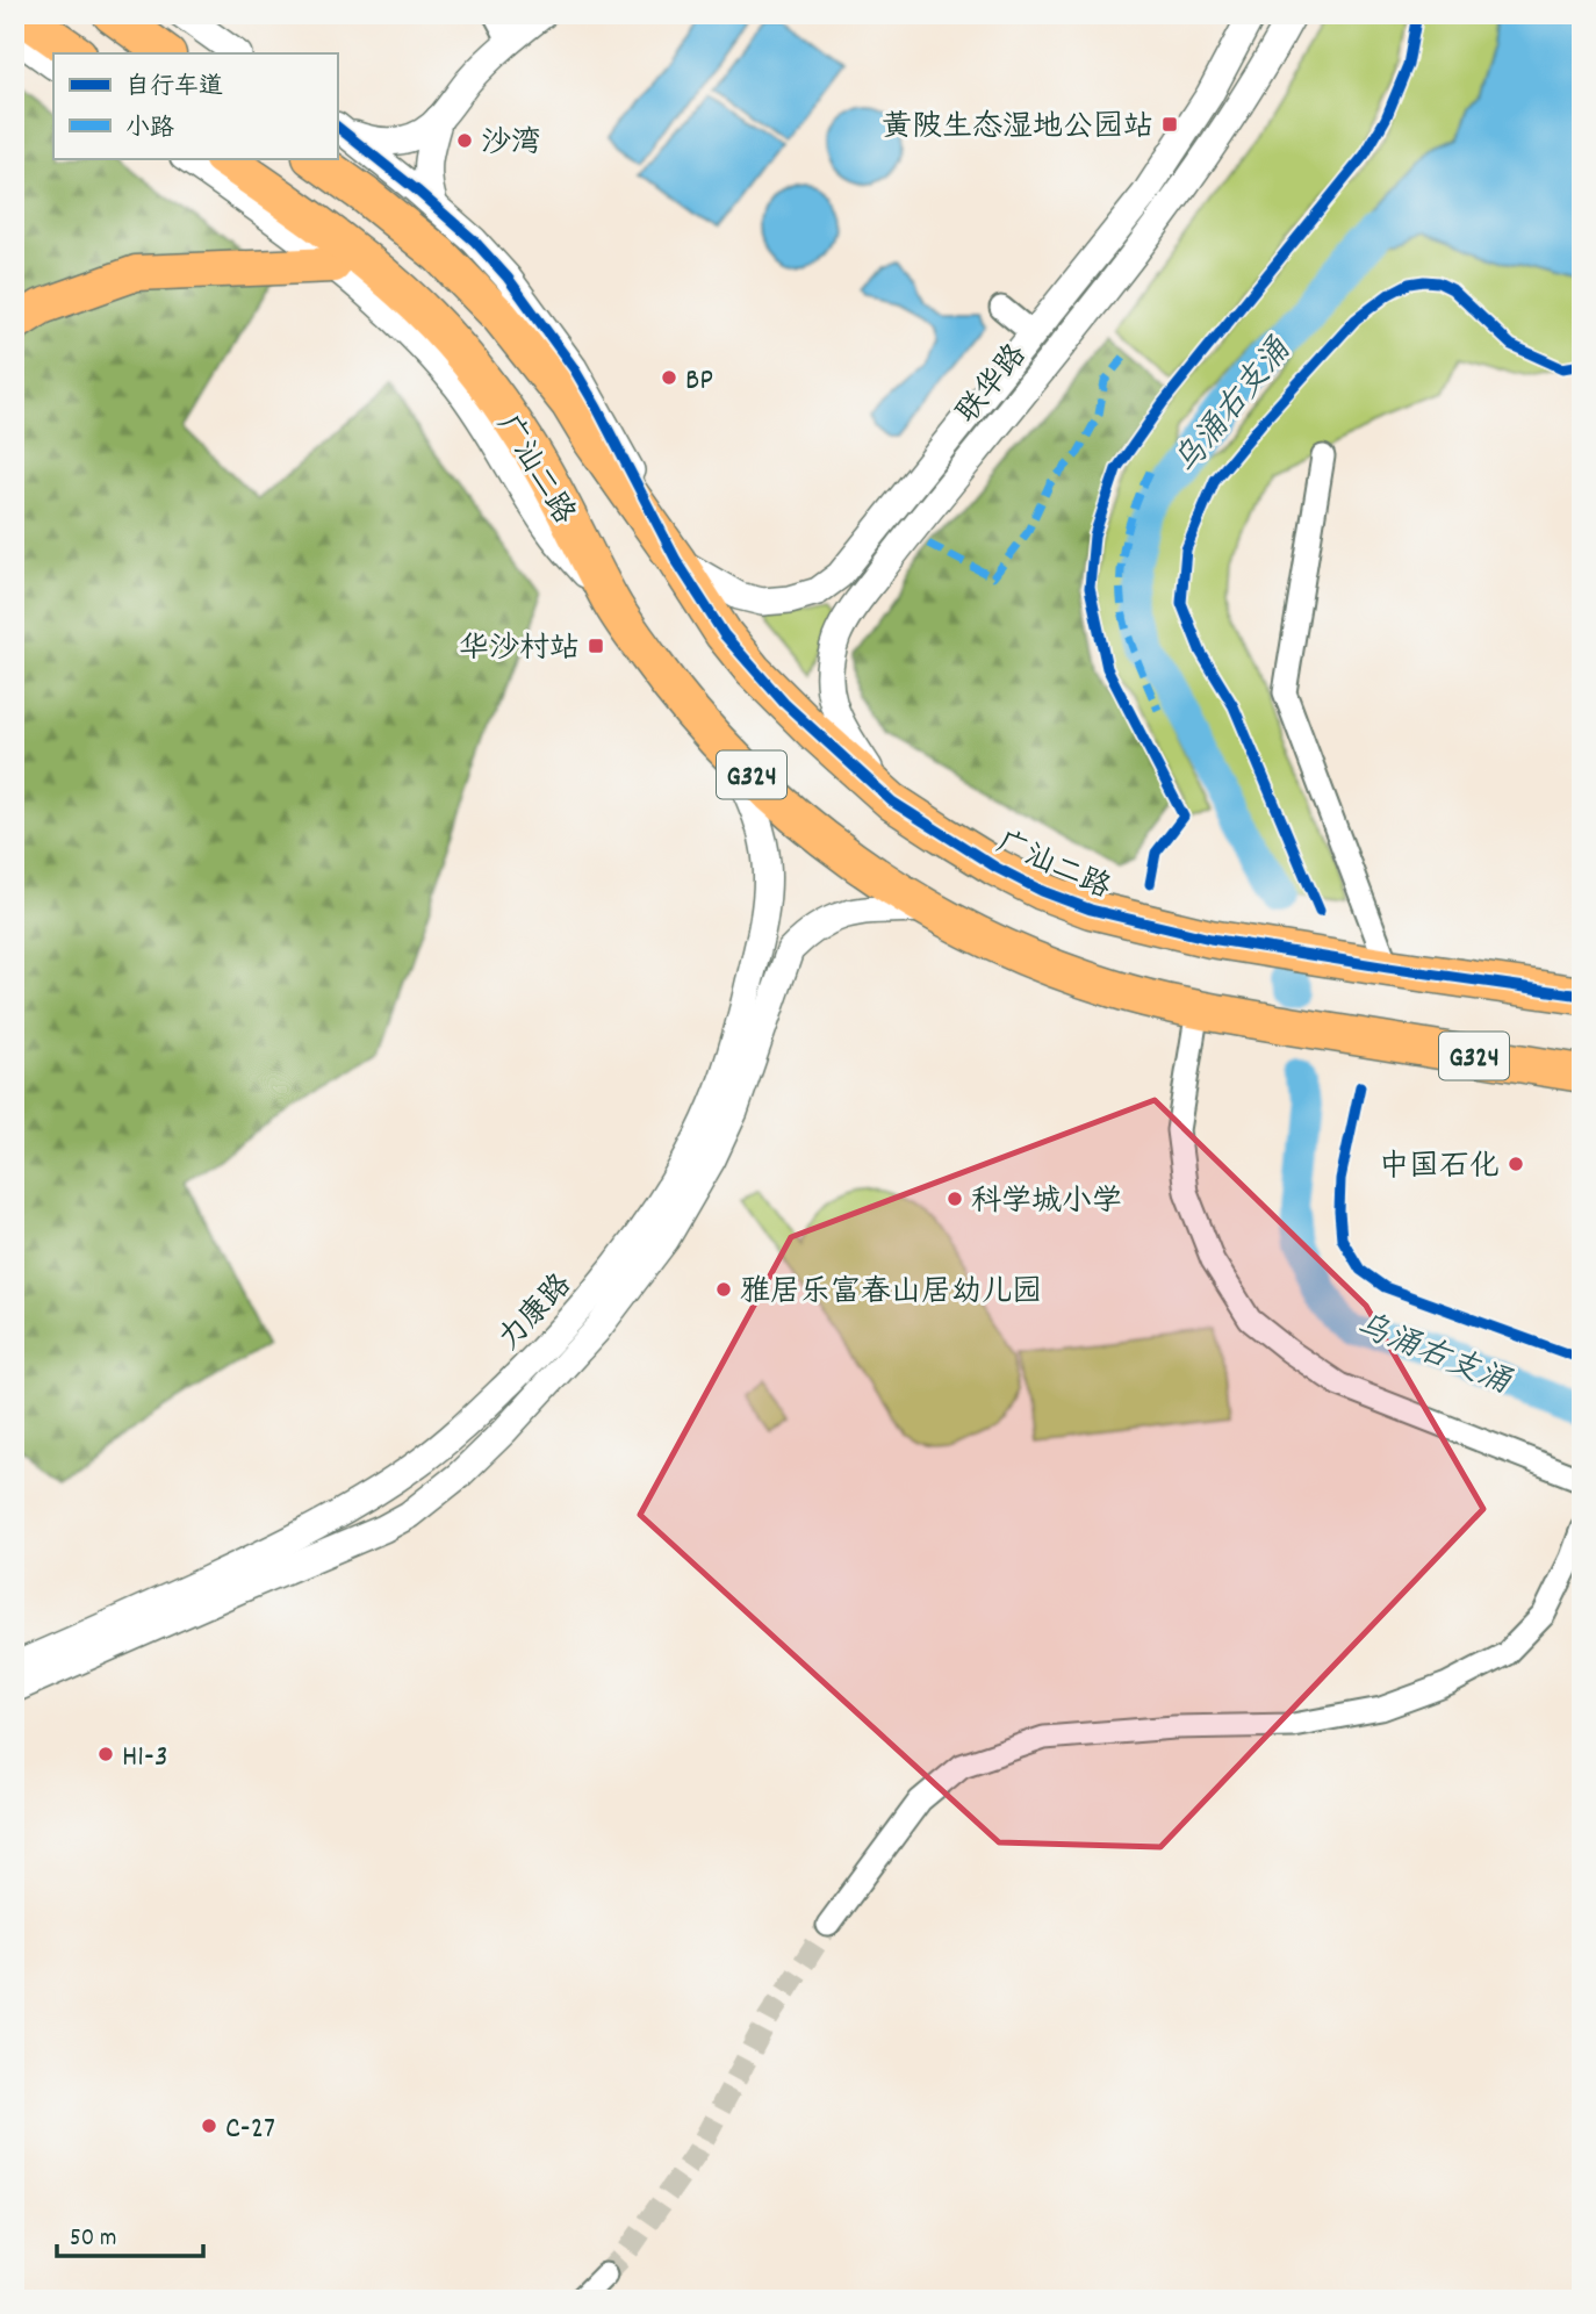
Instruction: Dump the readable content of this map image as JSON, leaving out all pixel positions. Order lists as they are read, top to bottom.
{
  "streets": {
    "highway": ["广汕二路", "G324"],
    "street": ["联华路", "力康路"]
  },
  "crossings": [
    ["联华路", "广汕二路"],
    ["广汕二路", "力康路"]
  ],
  "water": ["乌涌右支涌"],
  "places": {
    "transit": ["黄陂生态湿地公园站", "华沙村站"],
    "other": [
      "沙湾",
      "BP",
      "中国石化",
      "科学城小学",
      "雅居乐富春山居幼儿园",
      "H1-3",
      "C-27"
    ]
  },
  "legend": ["自行车道", "小路"],
  "scale_bar": "50 m"
}
